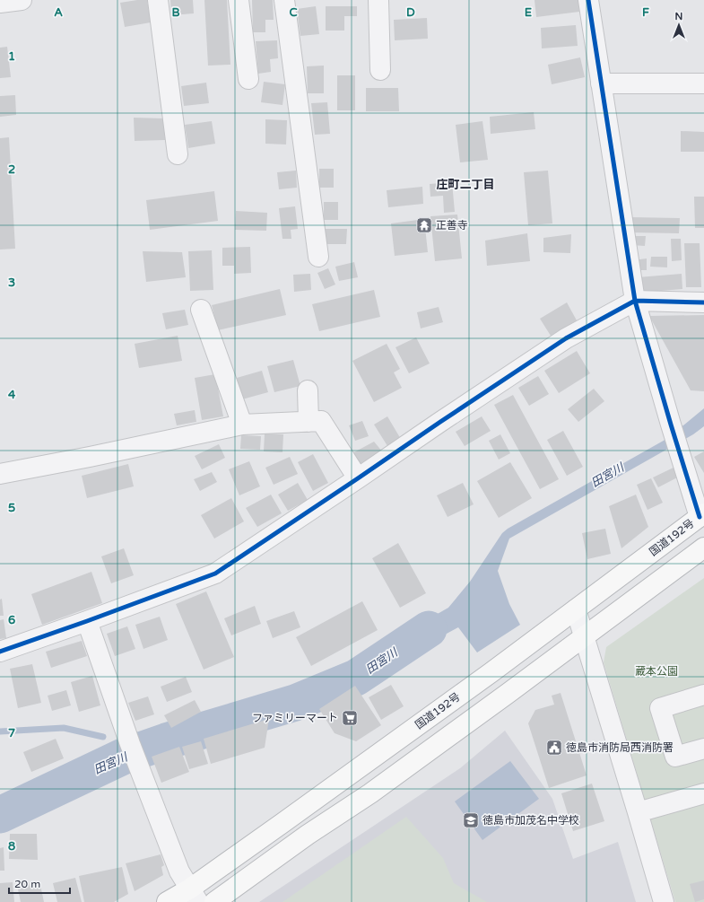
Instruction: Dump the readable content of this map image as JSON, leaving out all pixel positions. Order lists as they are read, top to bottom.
{
  "streets": {
    "highway": ["国道192号"]
  },
  "districts": ["庄町二丁目"],
  "water": ["田宮川"],
  "parks": ["蔵本公園"],
  "places": {
    "temple": ["正善寺"],
    "supermarket": ["ファミリーマート"],
    "public building": ["徳島市消防局西消防署"],
    "school or university": ["徳島市加茂名中学校"]
  },
  "scale_bar": "20 m",
  "north": "top",
  "grid": {
    "columns": [
      "A",
      "B",
      "C",
      "D",
      "E",
      "F"
    ],
    "rows": [
      "1",
      "2",
      "3",
      "4",
      "5",
      "6",
      "7",
      "8"
    ]
  }
}
